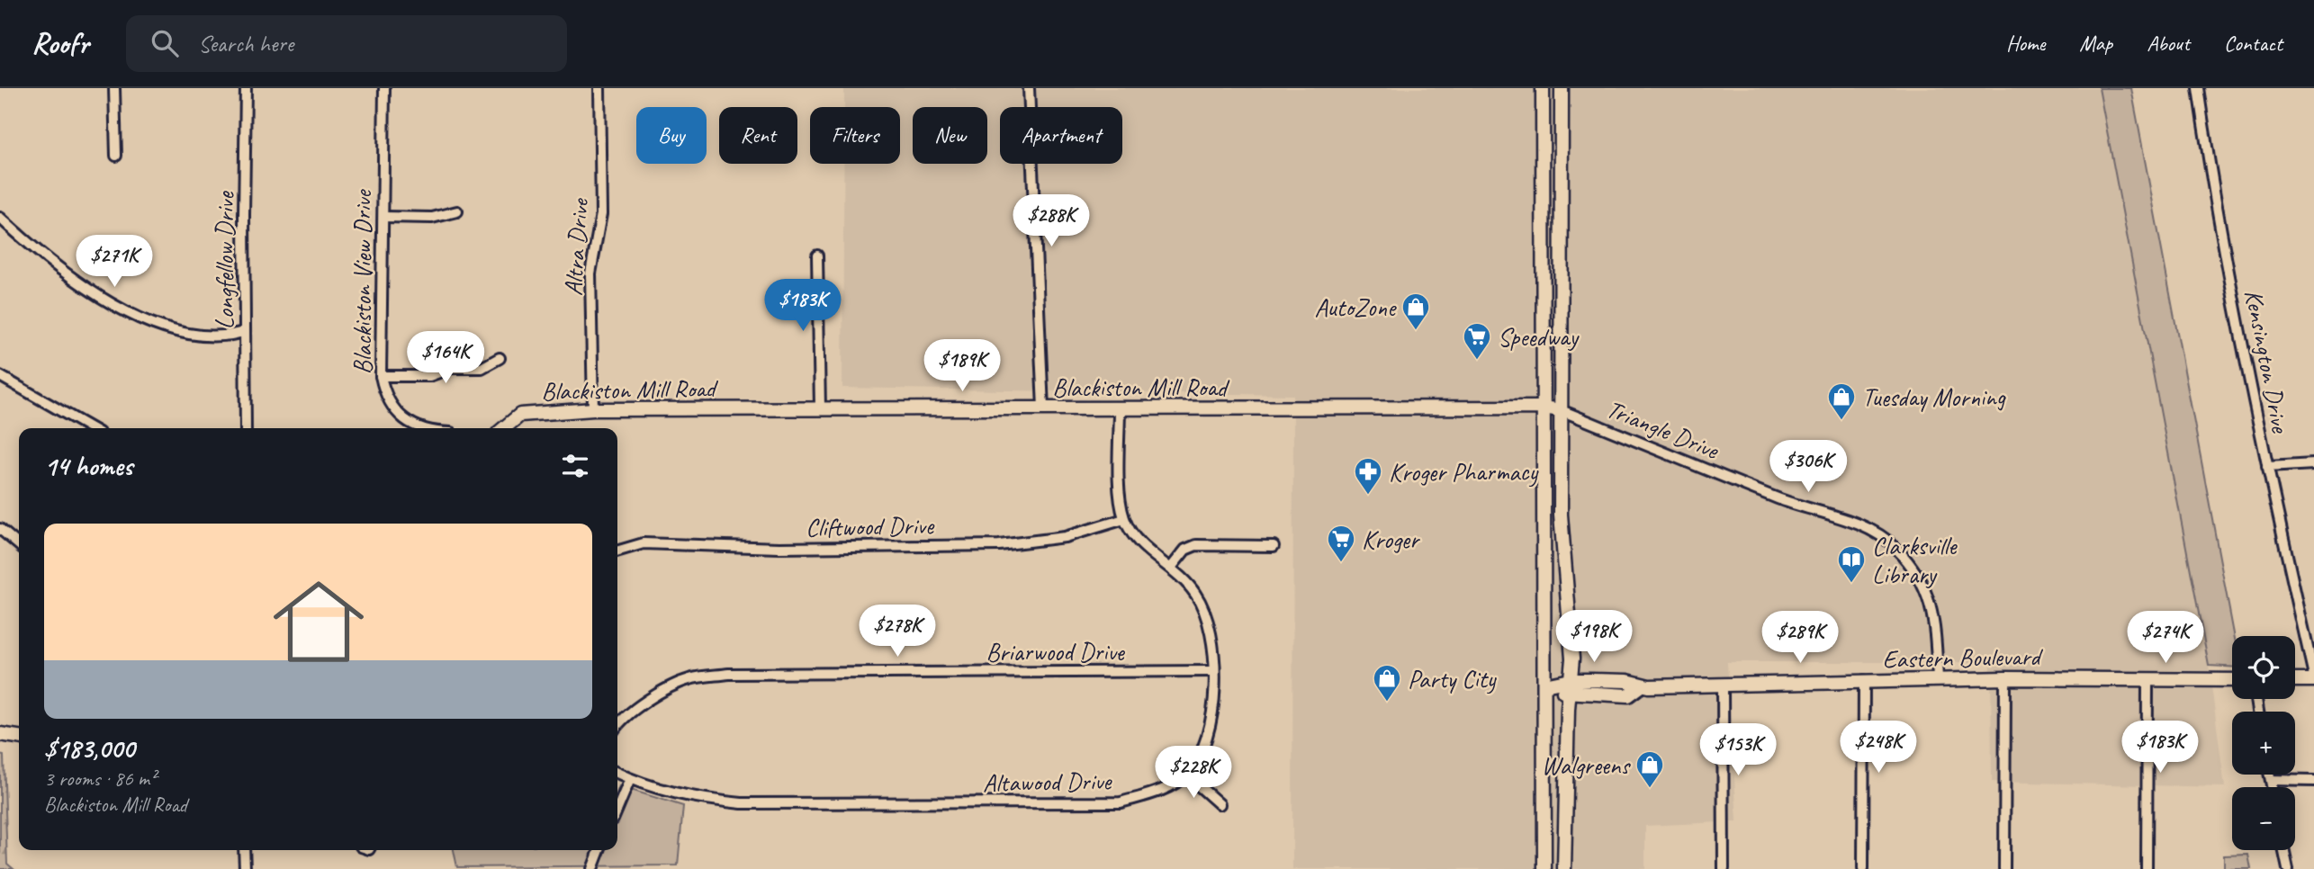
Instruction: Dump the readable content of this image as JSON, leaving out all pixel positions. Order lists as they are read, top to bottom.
{
  "streets": {
    "main road": ["Blackiston Mill Road", "Eastern Boulevard"],
    "street": [
      "Altra Drive",
      "Longfellow Drive",
      "Blackiston View Drive",
      "Kensington Drive",
      "Triangle Drive",
      "Cliftwood Drive",
      "Briarwood Drive",
      "Altawood Drive"
    ]
  },
  "crossings": [
    ["Altra Drive", "Blackiston Mill Road"],
    ["Blackiston Mill Road", "Triangle Drive"],
    ["Blackiston Mill Road", "Altawood Drive"],
    ["Triangle Drive", "Eastern Boulevard"],
    ["Cliftwood Drive", "Altawood Drive"],
    ["Briarwood Drive", "Altawood Drive"]
  ],
  "places": {
    "shop": [
      "AutoZone",
      "Tuesday Morning",
      "Party City",
      "Walgreens"
    ],
    "supermarket": ["Speedway", "Kroger"],
    "pharmacy": ["Kroger Pharmacy"],
    "library": ["Clarksville Library"]
  },
  "page": {
    "header": "Roofr",
    "search": "Search here",
    "nav": [
      "Home",
      "Map",
      "About",
      "Contact"
    ],
    "chip": [
      "Buy",
      "Rent",
      "Filters",
      "New",
      "Apartment"
    ],
    "price": [
      "$288K",
      "$271K",
      "$183K",
      "$164K",
      "$189K",
      "$306K",
      "$278K",
      "$198K",
      "$289K",
      "$274K",
      "$248K",
      "$183K",
      "$153K",
      "$228K"
    ],
    "heading": "14 homes",
    "list": [
      {
        "name": "$183,000",
        "note": "3 rooms · 86 m² · Blackiston Mill Road"
      }
    ],
    "map_buttons": ["+", "−"]
  }
}
